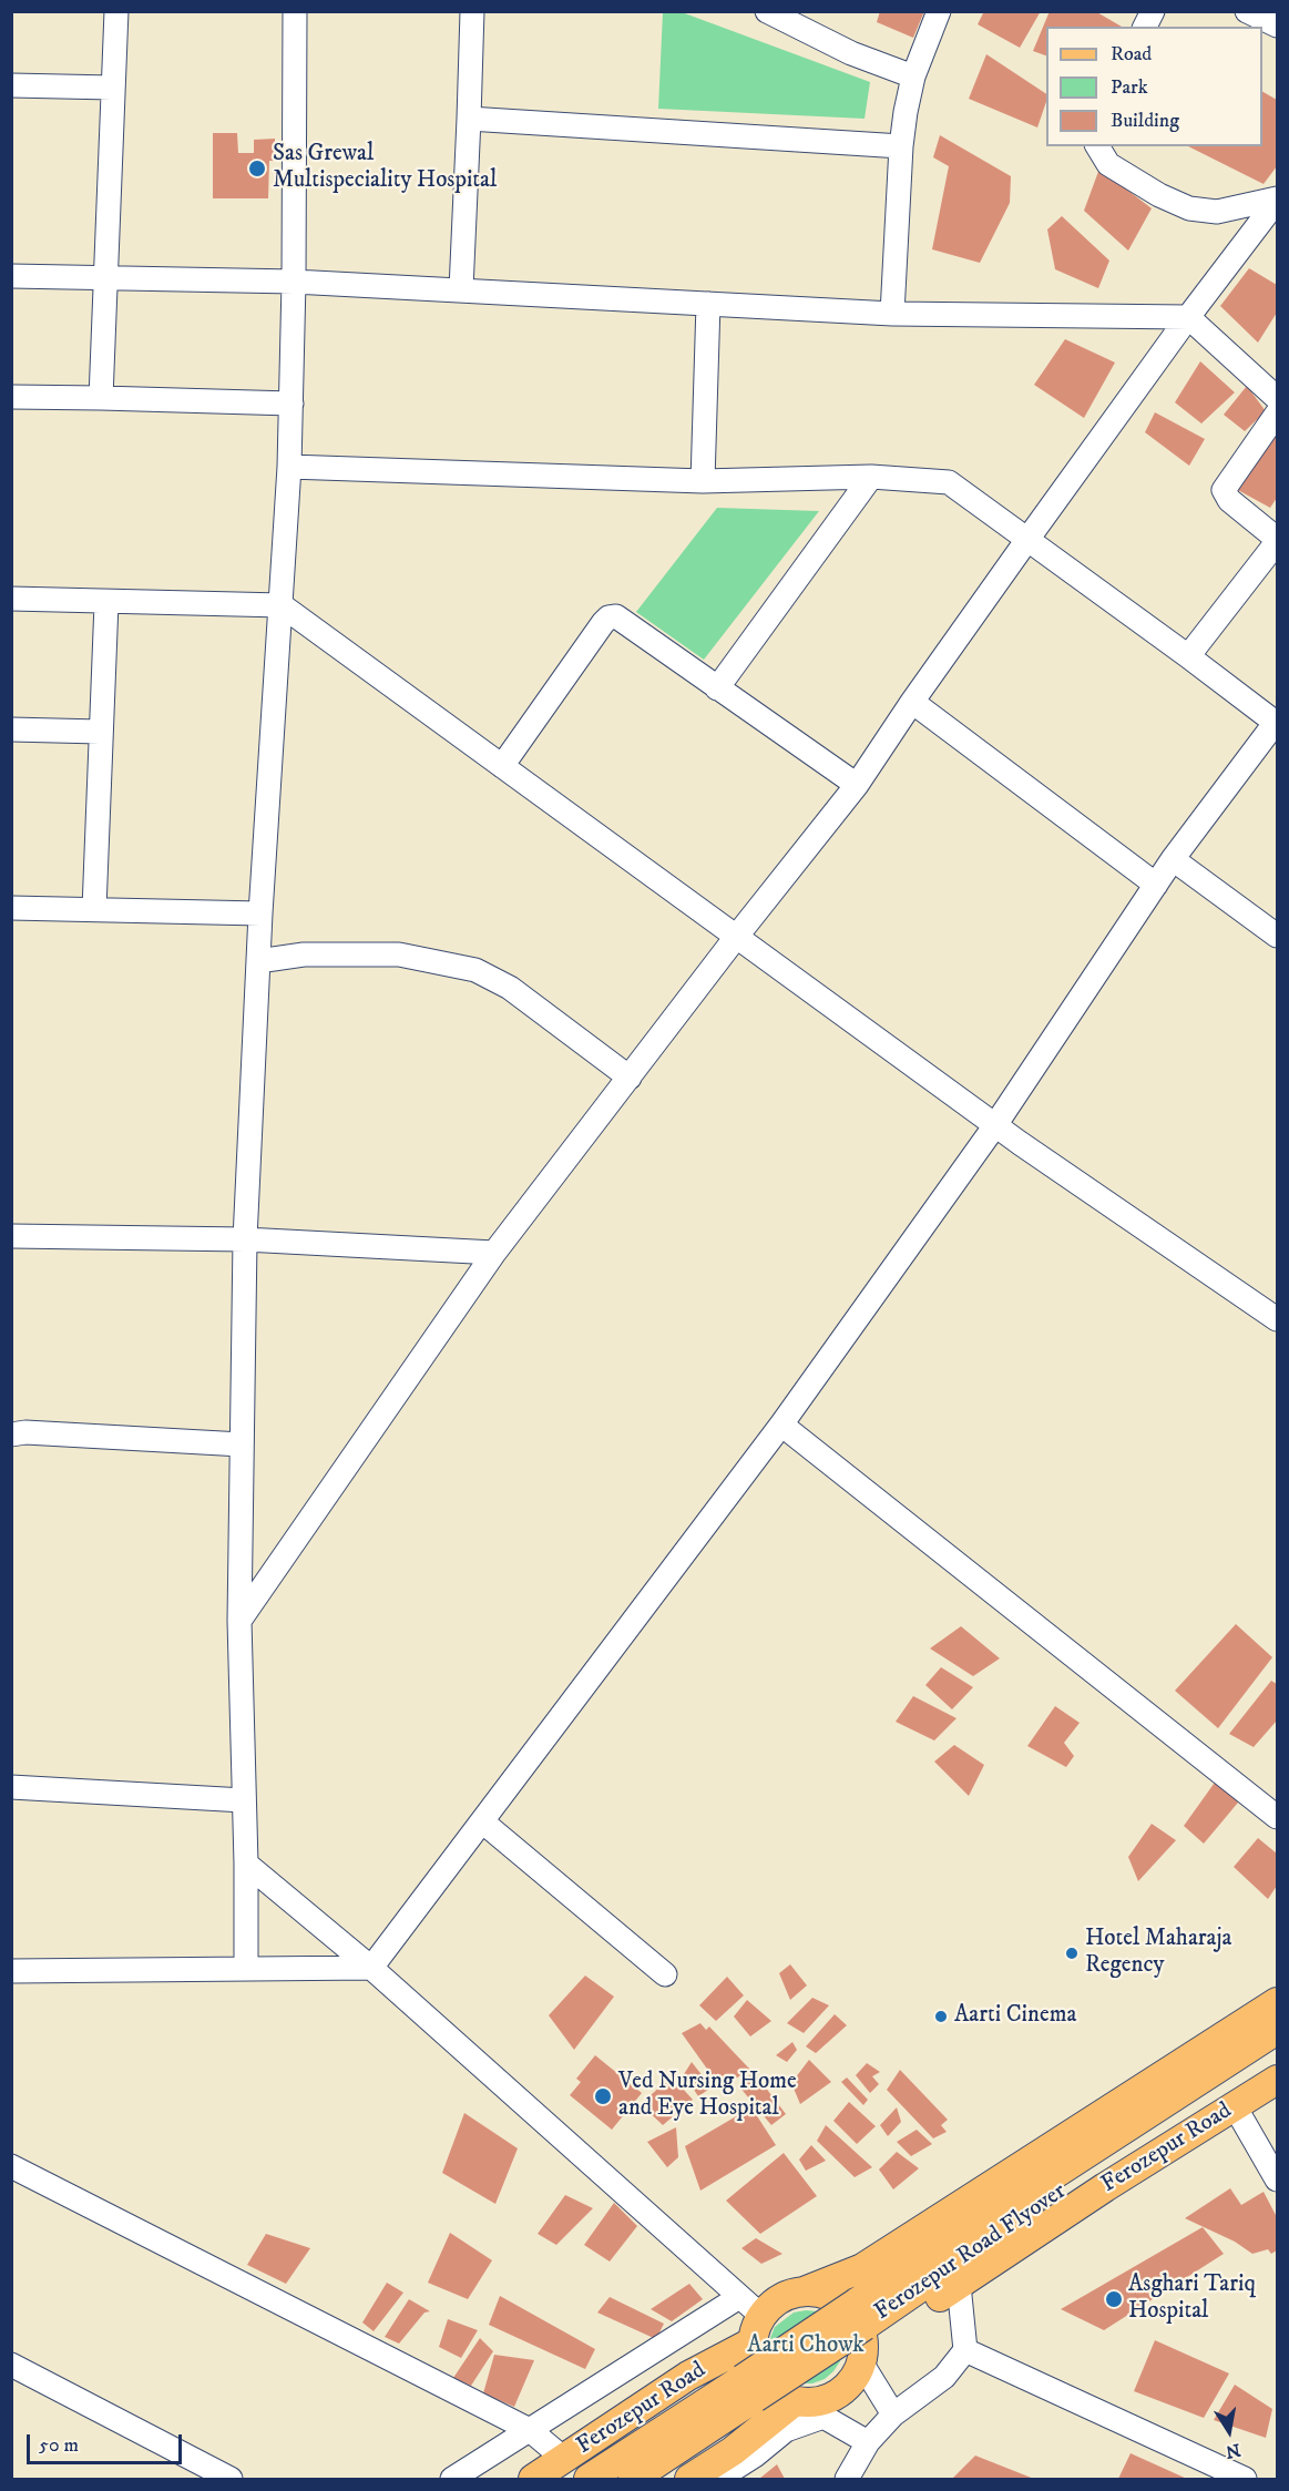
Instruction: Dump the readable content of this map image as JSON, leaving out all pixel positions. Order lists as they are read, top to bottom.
{
  "streets": {
    "main road": ["Ferozepur Road", "Ferozepur Road Flyover"]
  },
  "crossings": [
    ["Ferozepur Road", "Ferozepur Road Flyover"]
  ],
  "parks": ["Aarti Chowk"],
  "places": [
    "Sas Grewal Multispeciality Hospital",
    "Hotel Maharaja Regency",
    "Aarti Cinema",
    "Ved Nursing Home and Eye Hospital",
    "Asghari Tariq Hospital"
  ],
  "legend": ["Road", "Park", "Building"],
  "scale_bar": "50 m",
  "north": "bottom"
}
